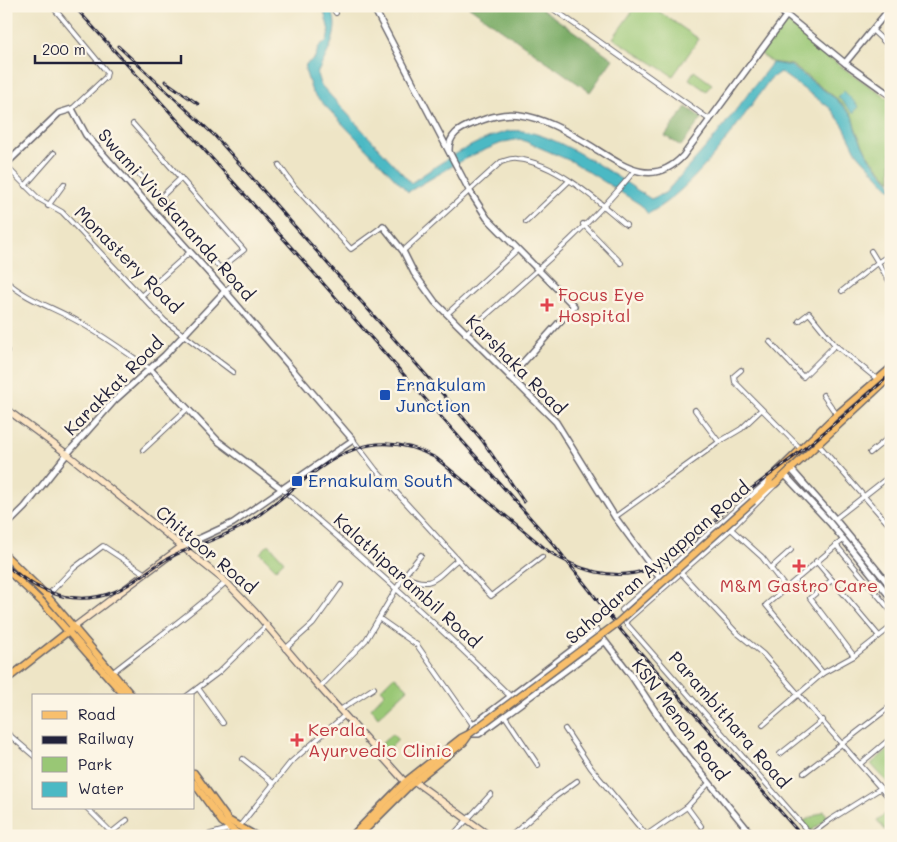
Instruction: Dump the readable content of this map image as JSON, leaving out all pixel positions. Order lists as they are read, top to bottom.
{
  "streets": {
    "main road": ["Chittoor Road", "Sahodaran Ayyappan Road"],
    "street": [
      "Swami Vivekananda Road",
      "Monastery Road",
      "Karshaka Road",
      "Karakkat Road",
      "Kalathiparambil Road",
      "KSN Menon Road",
      "Parambithara Road"
    ]
  },
  "crossings": [
    ["Swami Vivekananda Road", "Karakkat Road"],
    ["Monastery Road", "Karakkat Road"],
    ["Karakkat Road", "Chittoor Road"],
    ["Chittoor Road", "Sahodaran Ayyappan Road"],
    ["Kalathiparambil Road", "KSN Menon Road"]
  ],
  "places": {
    "health": ["Focus Eye Hospital", "M&M Gastro Care", "Kerala Ayurvedic Clinic"],
    "transit": ["Ernakulam Junction", "Ernakulam South"]
  },
  "legend": [
    "Road",
    "Railway",
    "Park",
    "Water"
  ],
  "scale_bar": "200 m"
}
